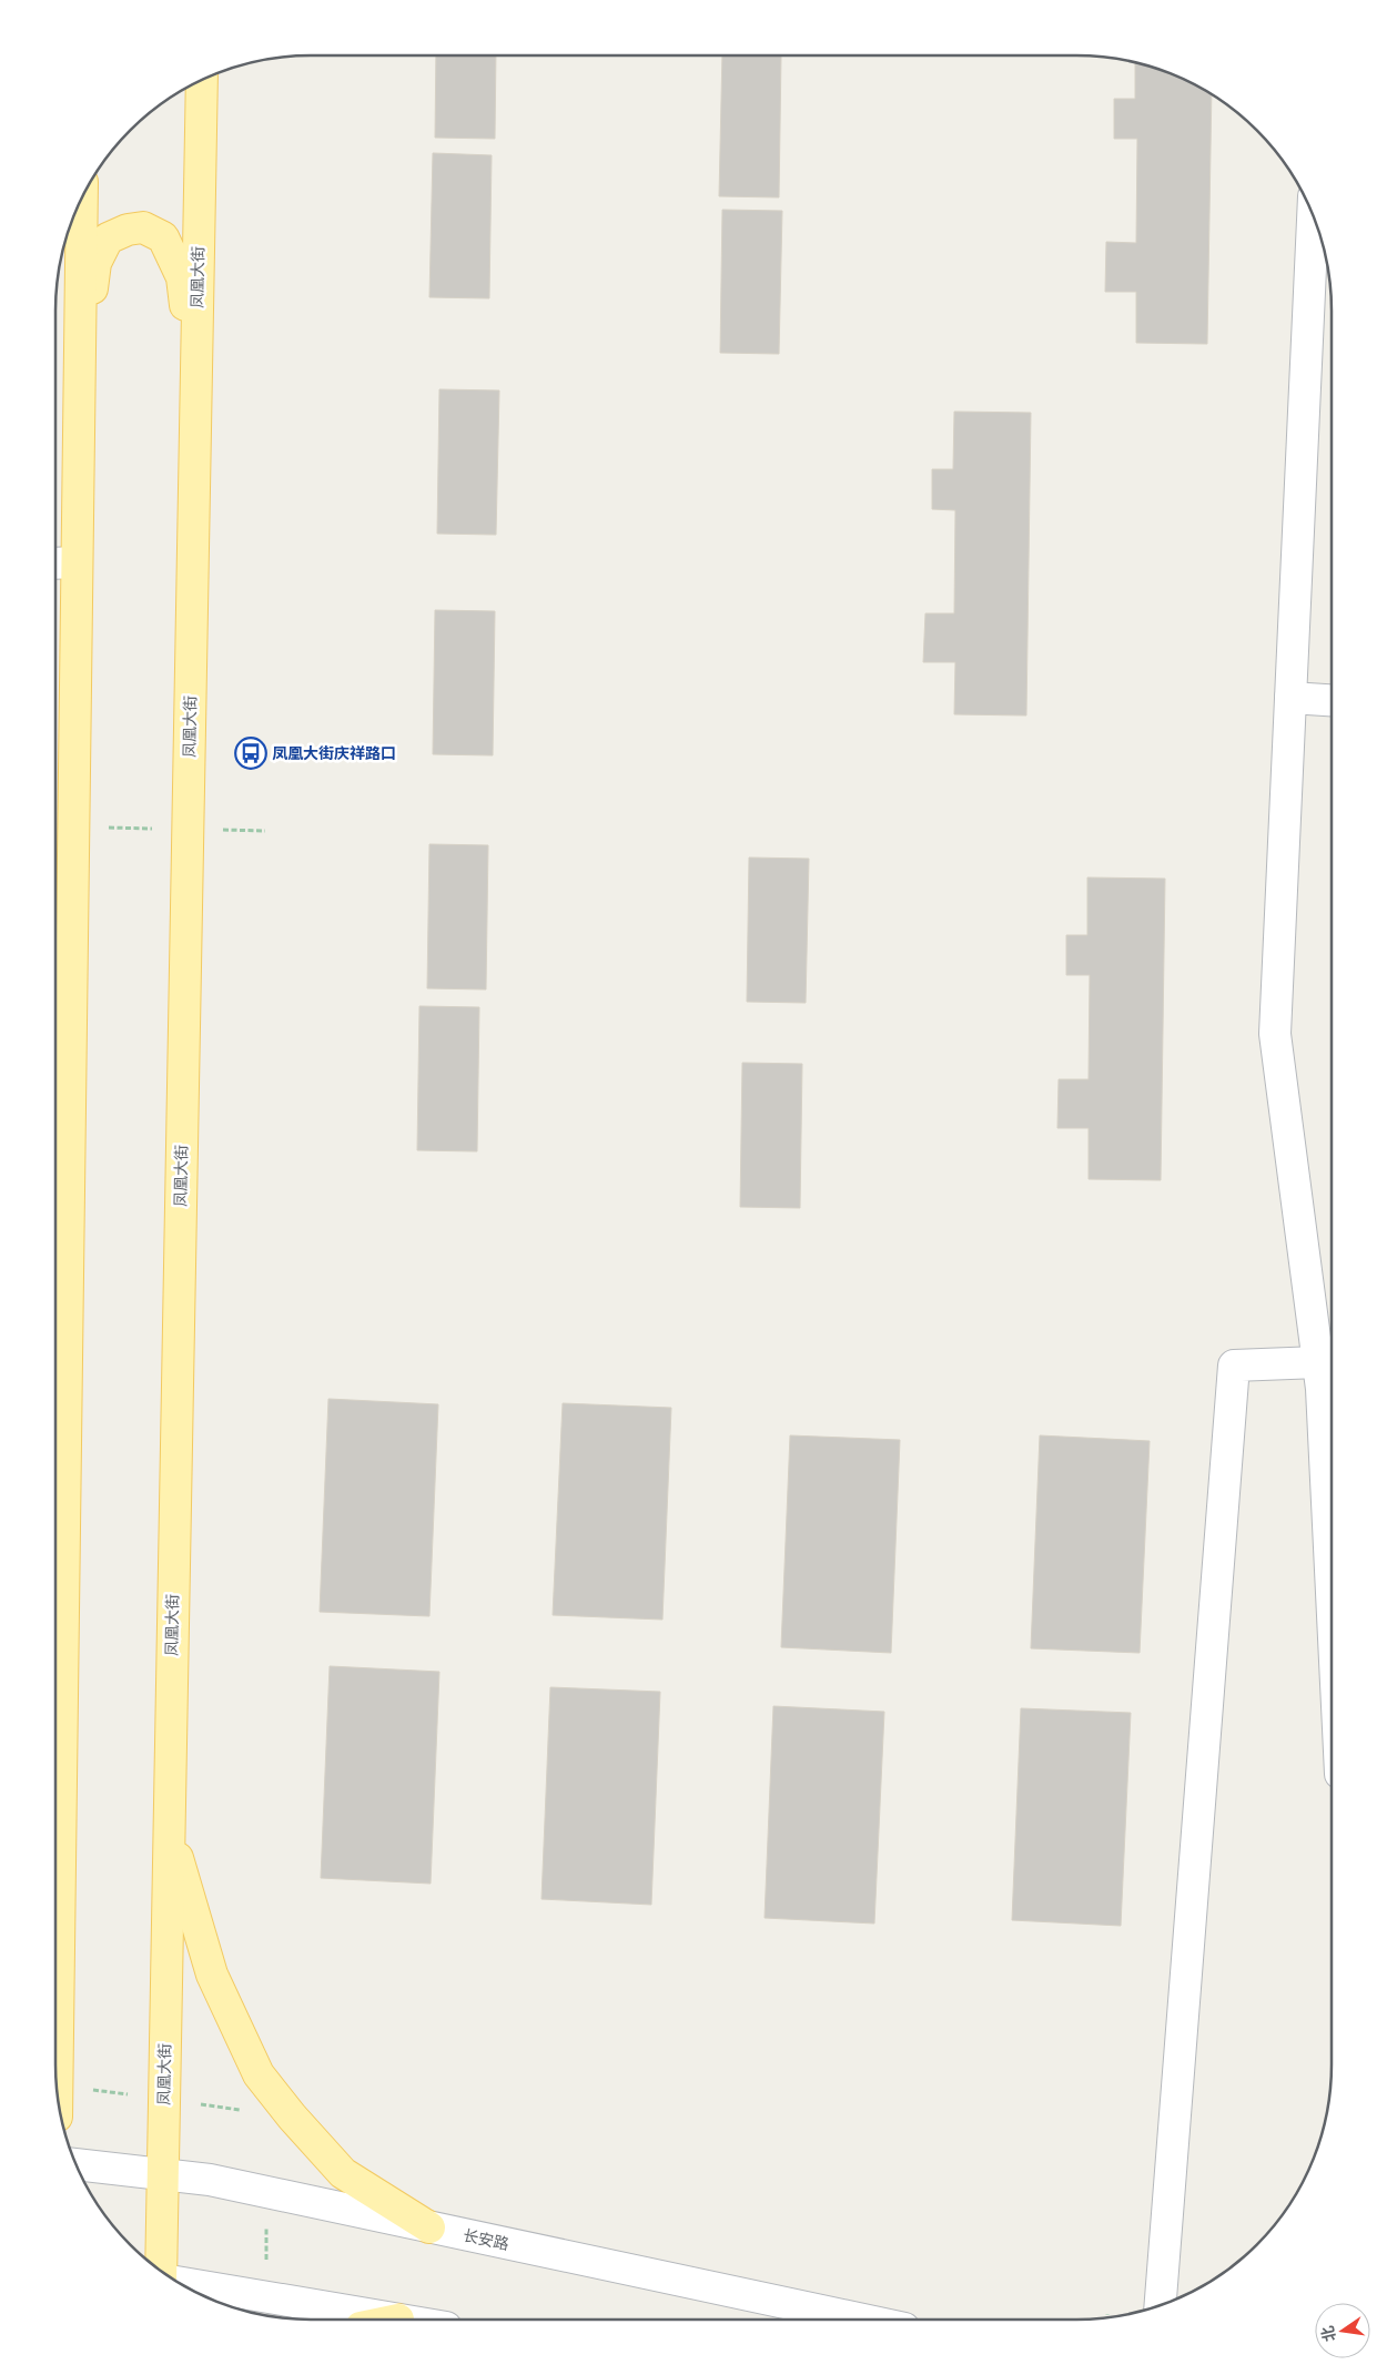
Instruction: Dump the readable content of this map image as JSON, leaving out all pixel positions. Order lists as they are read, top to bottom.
{
  "streets": {
    "main road": ["凤凰大街"],
    "street": ["长安路"]
  },
  "crossings": [
    ["凤凰大街", "长安路"]
  ],
  "places": {
    "bus stop": ["凤凰大街庆祥路口"]
  },
  "north": "left"
}
